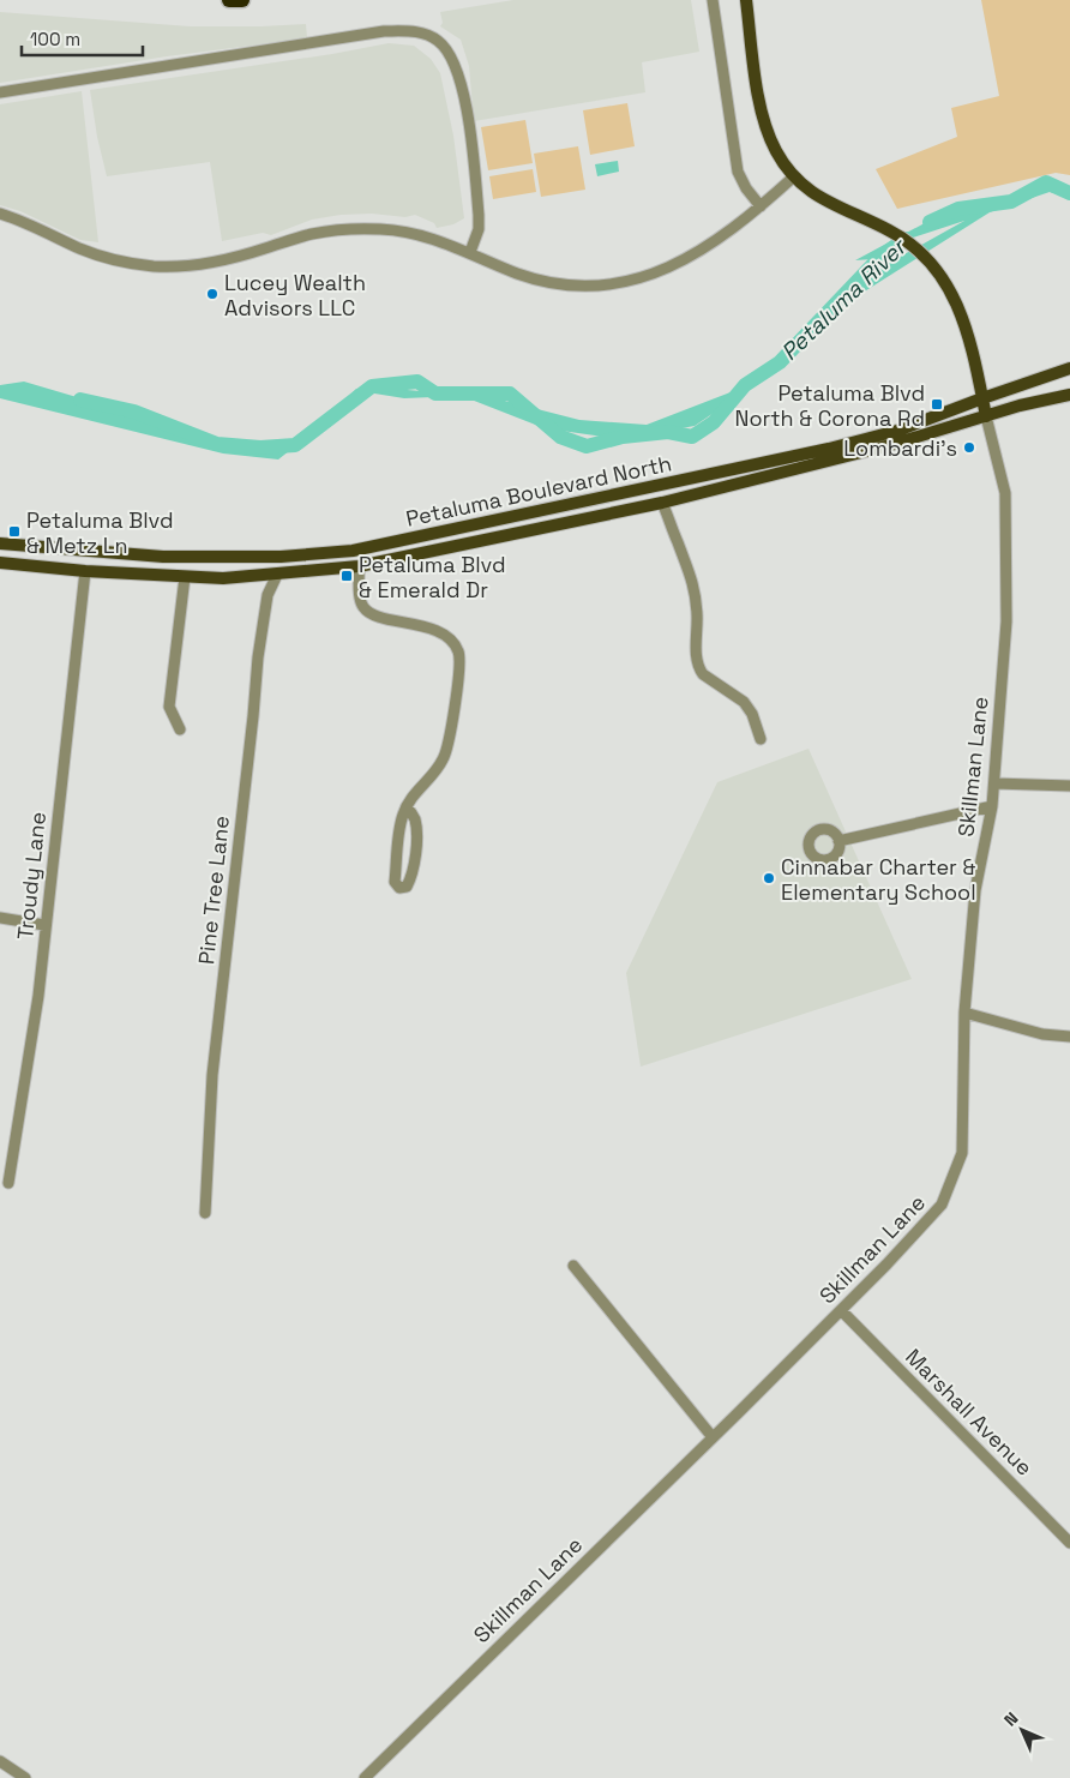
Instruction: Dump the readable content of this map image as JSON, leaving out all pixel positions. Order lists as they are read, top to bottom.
{
  "streets": {
    "main road": ["Petaluma Boulevard North"],
    "street": [
      "Skillman Lane",
      "Troudy Lane",
      "Pine Tree Lane",
      "Marshall Avenue"
    ]
  },
  "crossings": [
    ["Petaluma Boulevard North", "Skillman Lane"],
    ["Petaluma Boulevard North", "Troudy Lane"],
    ["Petaluma Boulevard North", "Pine Tree Lane"],
    ["Skillman Lane", "Marshall Avenue"]
  ],
  "water": ["Petaluma River"],
  "places": {
    "other": ["Lucey Wealth Advisors LLC", "Lombardi's", "Cinnabar Charter & Elementary School"],
    "transit": ["Petaluma Blvd North & Corona Rd", "Petaluma Blvd & Metz Ln", "Petaluma Blvd & Emerald Dr"]
  },
  "scale_bar": "100 m",
  "north": "top left"
}
